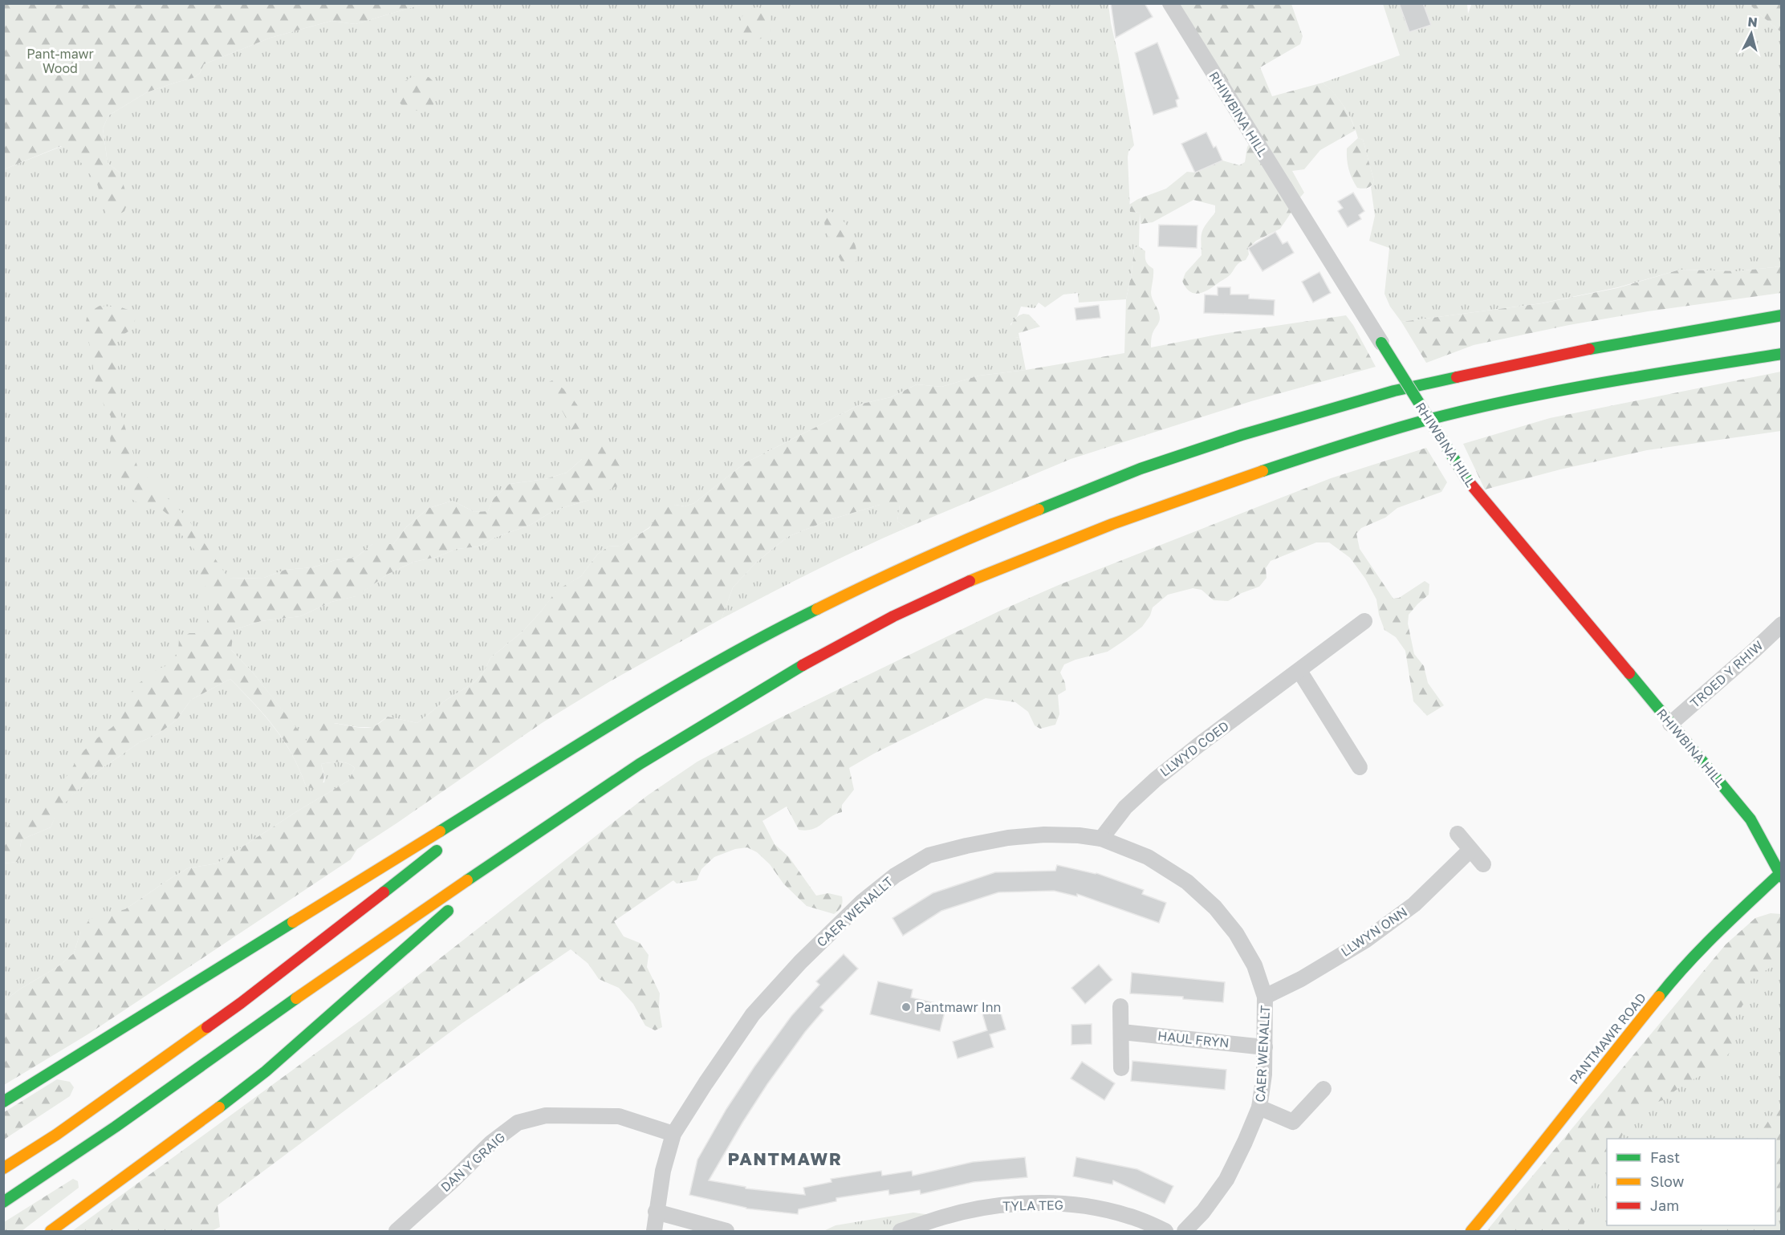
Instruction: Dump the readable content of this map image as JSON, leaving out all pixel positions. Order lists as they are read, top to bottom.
{
  "streets": {
    "main road": ["RHIWBINA HILL", "PANTMAWR ROAD"],
    "street": [
      "TROED Y RHIW",
      "LLWYD COED",
      "CAER WENALLT",
      "LLWYN ONN",
      "HAUL FRYN",
      "DAN Y GRAIG",
      "TYLA TEG"
    ]
  },
  "crossings": [
    ["RHIWBINA HILL", "TROED Y RHIW"],
    ["RHIWBINA HILL", "PANTMAWR ROAD"],
    ["LLWYD COED", "CAER WENALLT"],
    ["CAER WENALLT", "LLWYN ONN"],
    ["CAER WENALLT", "HAUL FRYN"],
    ["CAER WENALLT", "DAN Y GRAIG"]
  ],
  "districts": ["PANTMAWR"],
  "parks": ["Pant-mawr Wood"],
  "places": ["Pantmawr Inn"],
  "legend": ["Fast", "Slow", "Jam"],
  "north": "top"
}
